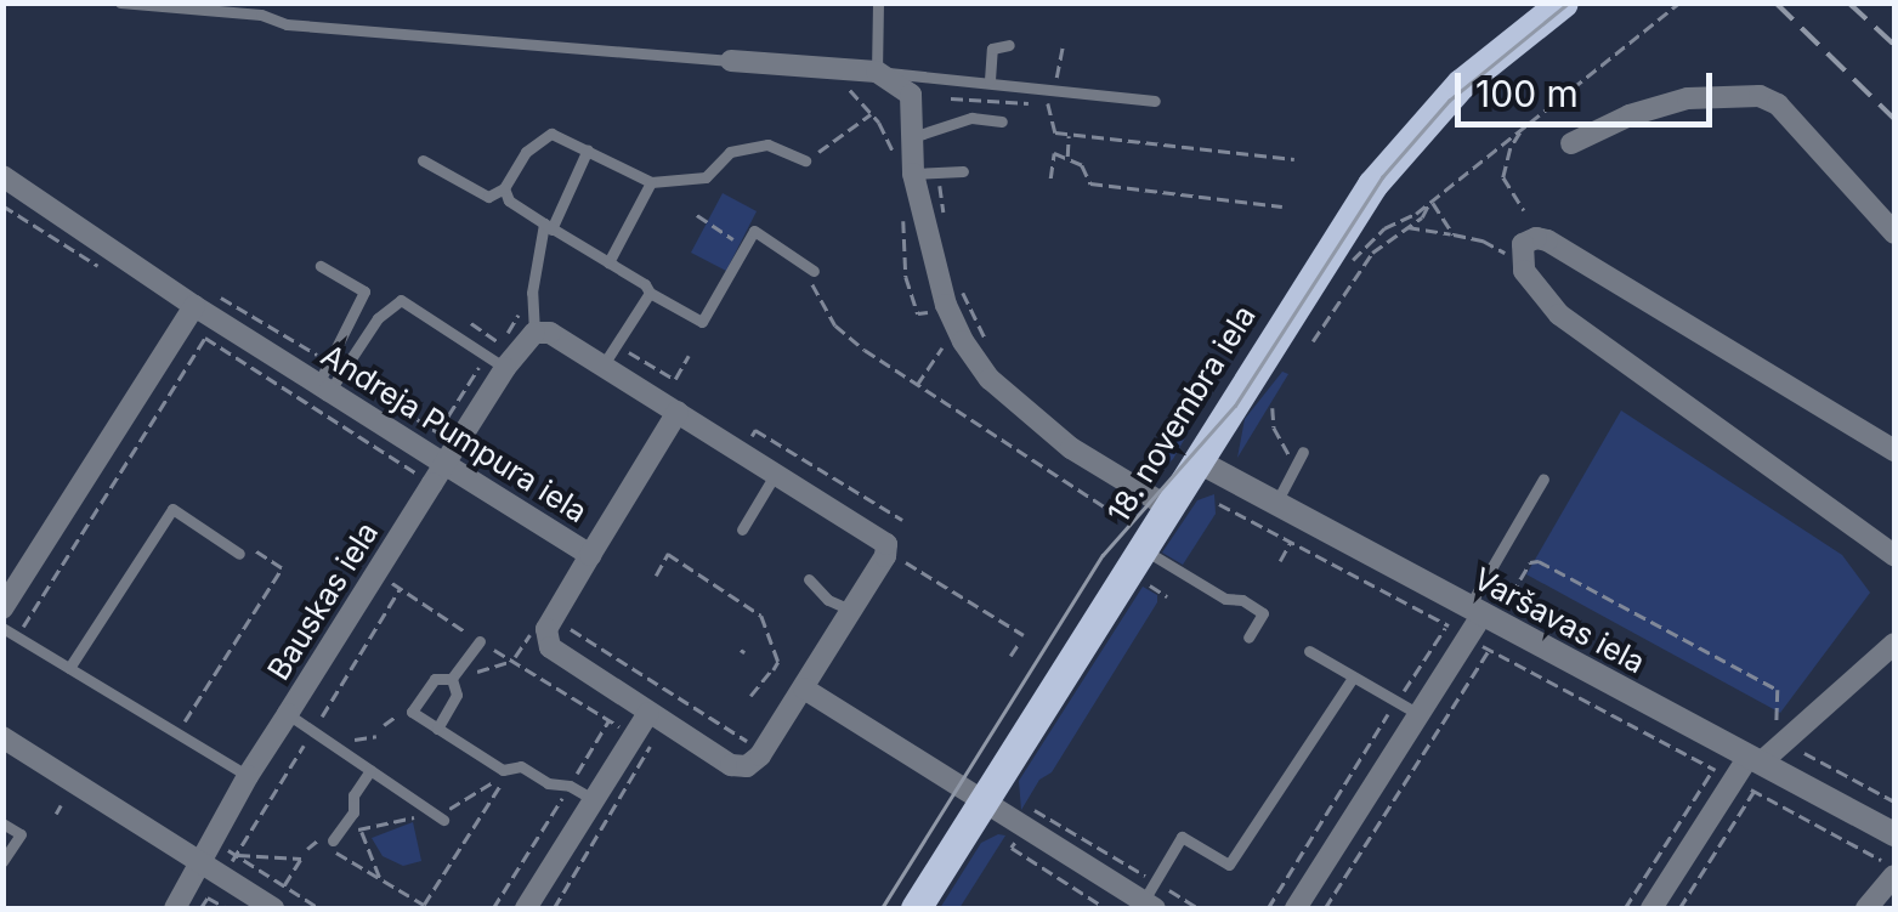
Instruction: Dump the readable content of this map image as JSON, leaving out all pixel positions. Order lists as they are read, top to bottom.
{
  "streets": {
    "main road": ["18. novembra iela"],
    "street": ["Andreja Pumpura iela", "Bauskas iela", "Varšavas iela"]
  },
  "crossings": [
    ["18. novembra iela", "Varšavas iela"],
    ["Andreja Pumpura iela", "Bauskas iela"]
  ],
  "scale_bar": "100 m"
}
